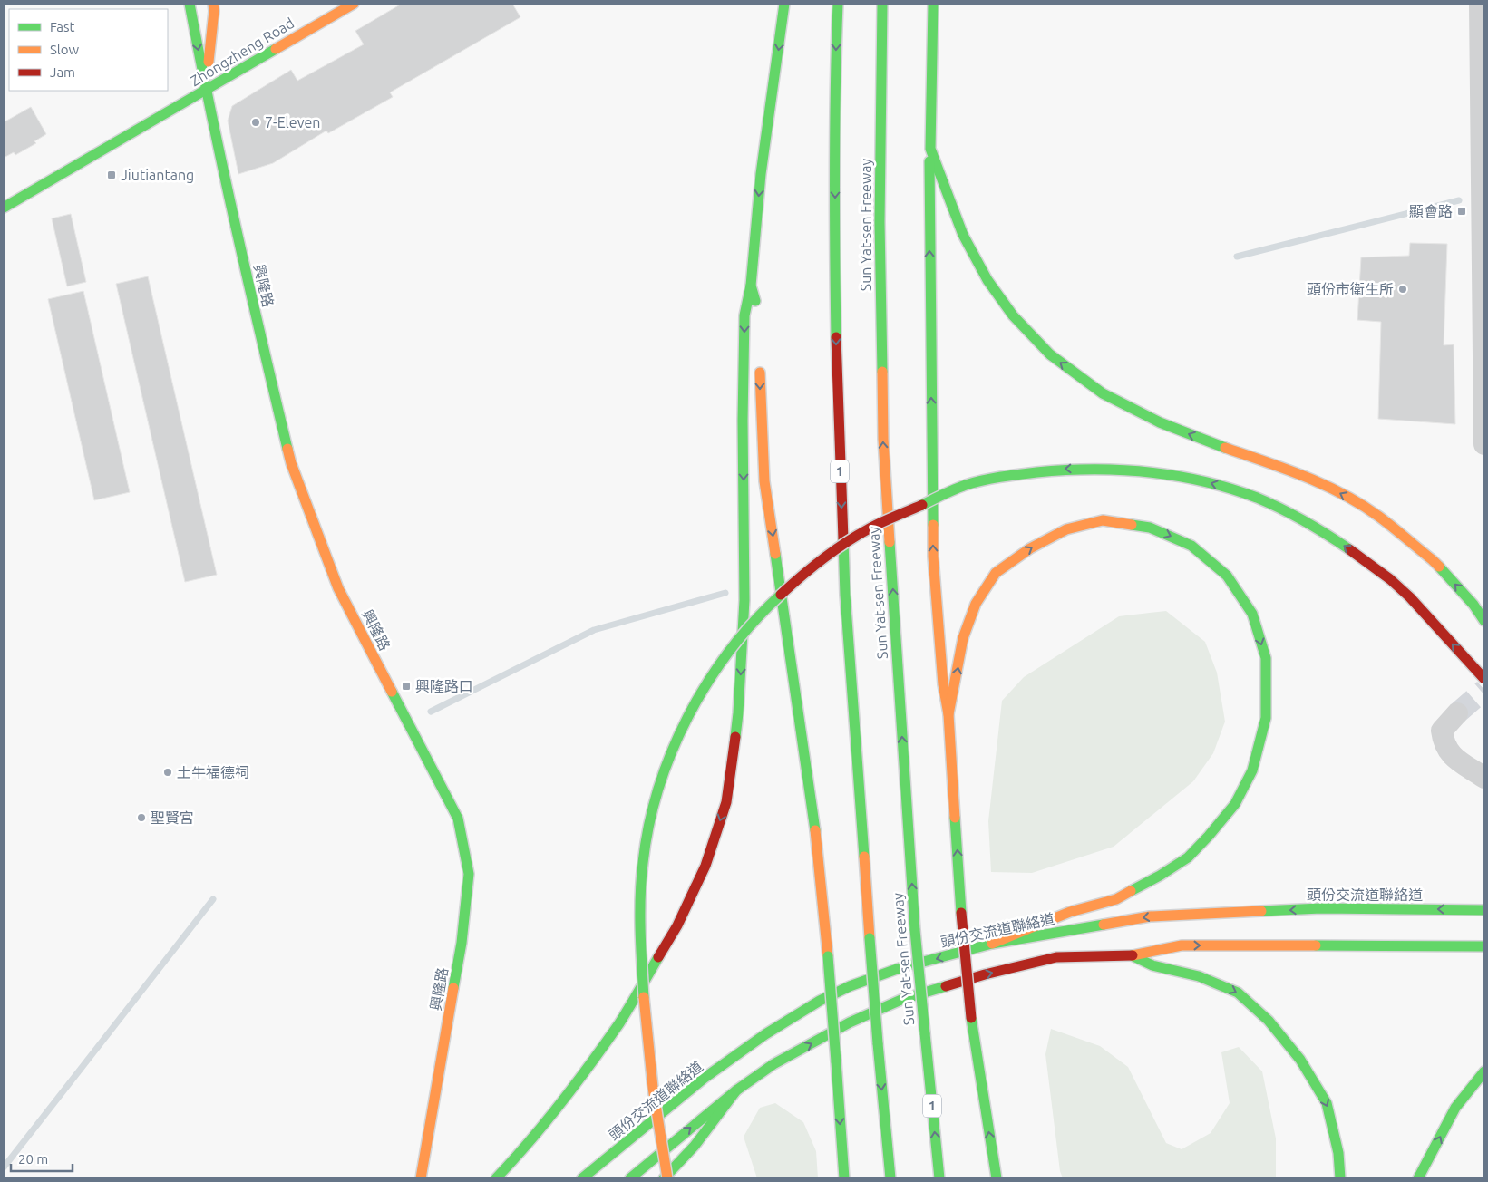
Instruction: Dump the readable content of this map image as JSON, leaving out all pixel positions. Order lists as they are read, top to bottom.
{
  "streets": {
    "main road": [
      "Zhongzheng Road",
      "Sun Yat-sen Freeway",
      "興隆路",
      "1",
      "頭份交流道聯絡道"
    ]
  },
  "crossings": [
    ["Zhongzheng Road", "興隆路"]
  ],
  "places": {
    "other": [
      "7-Eleven",
      "頭份市衛生所",
      "土牛福德祠",
      "聖賢宮"
    ],
    "transit": ["Jiutiantang", "顯會路", "興隆路口"]
  },
  "legend": ["Fast", "Slow", "Jam"],
  "scale_bar": "20 m"
}
